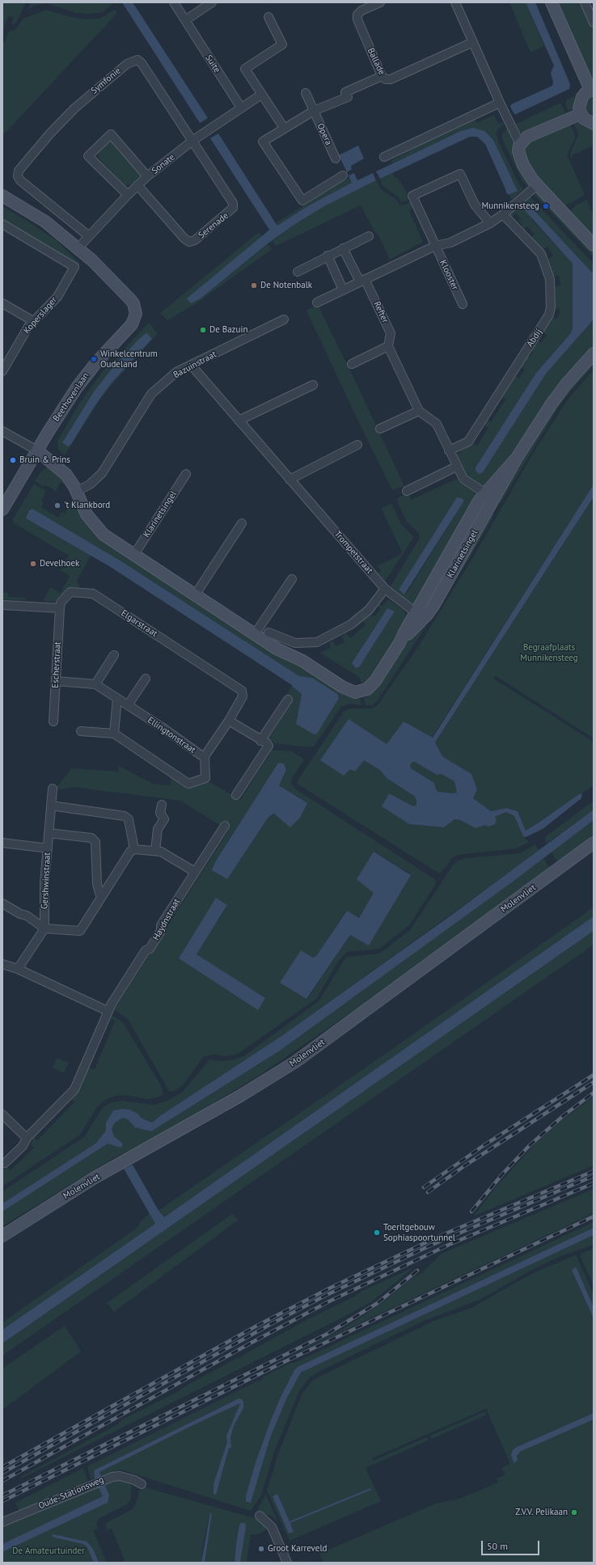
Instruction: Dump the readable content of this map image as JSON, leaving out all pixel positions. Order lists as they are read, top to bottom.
{
  "streets": {
    "street": [
      "Ballade",
      "Suite",
      "Symfonie",
      "Opera",
      "Sonate",
      "Serenade",
      "Klooster",
      "Refter",
      "Koperslager",
      "Abdij",
      "Bazuinstraat",
      "Beethovenlaan",
      "Klarinetsingel",
      "Trompetstraat",
      "Elgarstraat",
      "Escherstraat",
      "Ellingtonstraat",
      "Gershwinstraat",
      "Molenvliet",
      "Haydnstraat",
      "Oude-Stationsweg"
    ]
  },
  "crossings": [
    ["Suite", "Sonate"],
    ["Symfonie", "Sonate"],
    ["Symfonie", "Serenade"],
    ["Sonate", "Serenade"],
    ["Sonate", "Beethovenlaan"],
    ["Refter", "Abdij"],
    ["Refter", "Klarinetsingel"],
    ["Bazuinstraat", "Klarinetsingel"],
    ["Bazuinstraat", "Trompetstraat"],
    ["Beethovenlaan", "Klarinetsingel"],
    ["Klarinetsingel", "Trompetstraat"],
    ["Elgarstraat", "Escherstraat"],
    ["Elgarstraat", "Ellingtonstraat"],
    ["Escherstraat", "Ellingtonstraat"]
  ],
  "parks": ["Begraafplaats Munnikensteeg", "De Amateurtuinder"],
  "places": [
    "Munnikensteeg",
    "De Notenbalk",
    "De Bazuin",
    "Winkelcentrum Oudeland",
    "Bruin & Prins",
    "'t Klankbord",
    "Develhoek",
    "Toeritgebouw Sophiaspoortunnel",
    "Z.V.V. Pelikaan",
    "Groot Karreveld"
  ],
  "scale_bar": "50 m"
}
